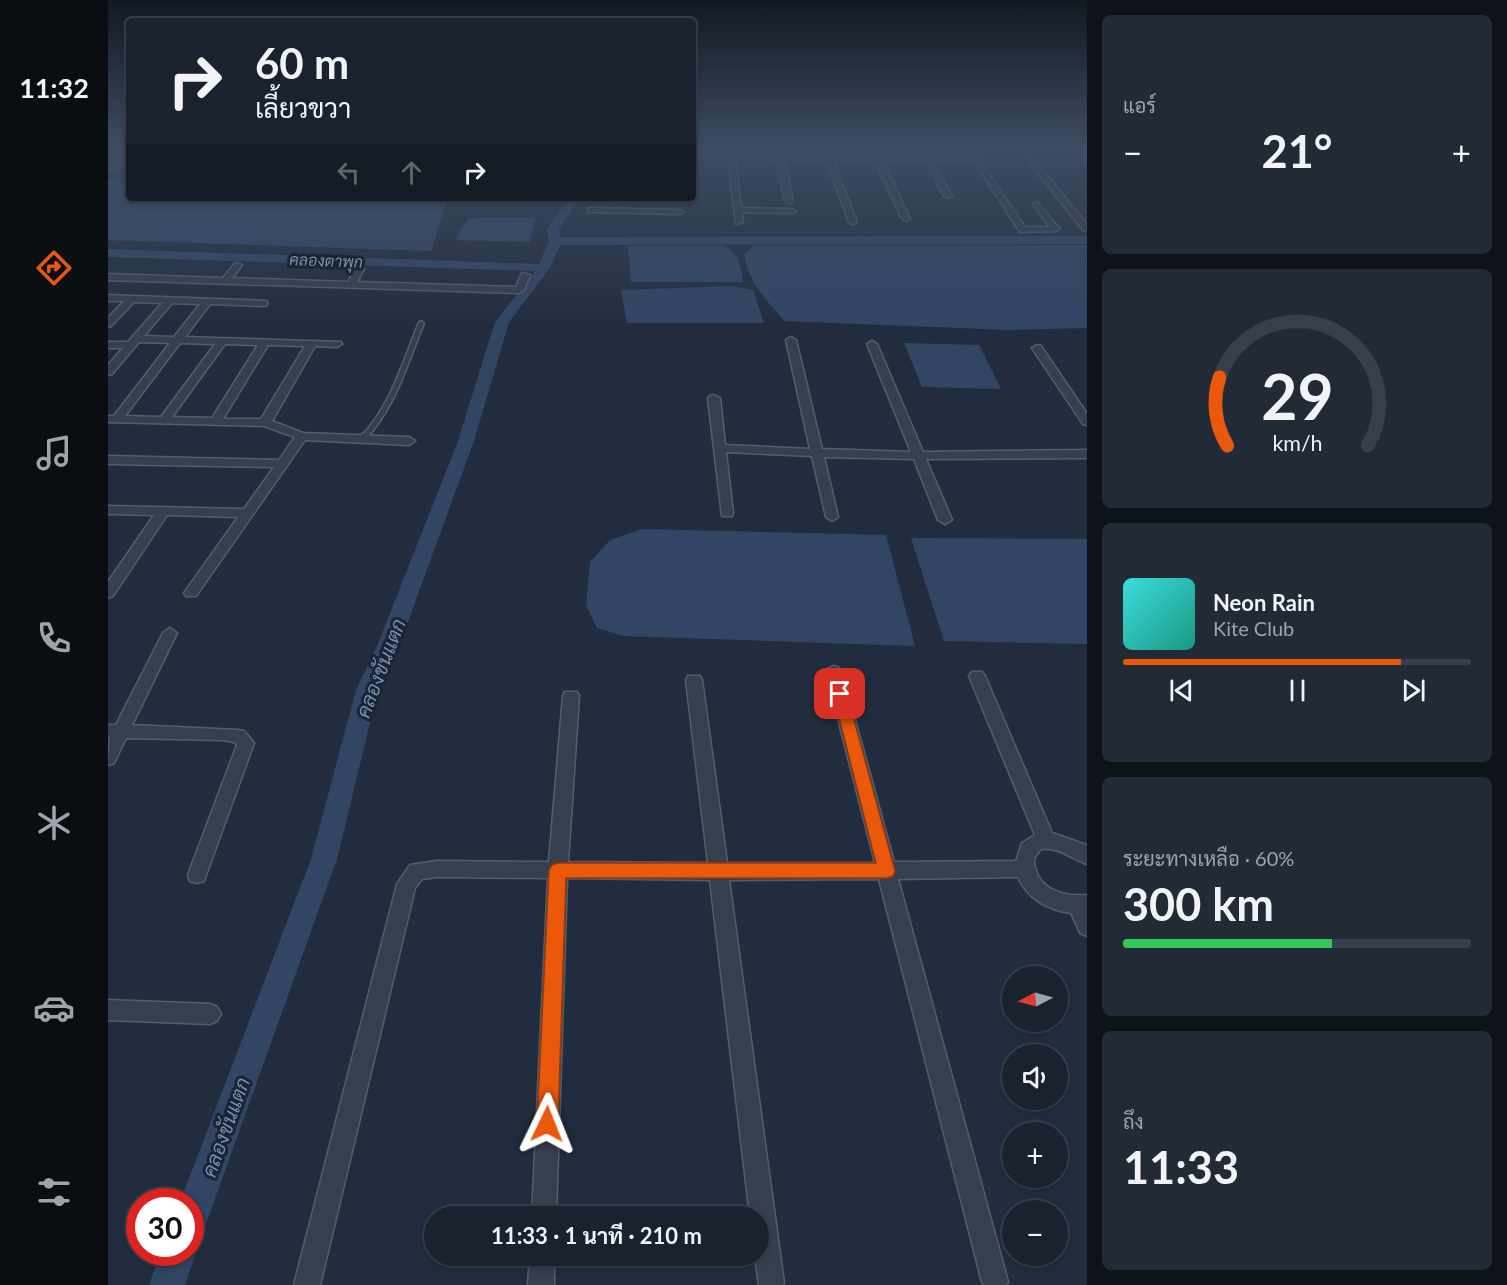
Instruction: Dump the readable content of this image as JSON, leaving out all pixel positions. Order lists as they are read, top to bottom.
{
  "water": ["คลองตาพุก", "คลองขันแตก"],
  "north": "left",
  "page": {
    "tabs": "11:32",
    "tile": [
      "แอร์",
      ["ระยะทางเหลือ · 60%", "300 km"],
      ["ถึง", "11:33"]
    ],
    "turn": ["60 m", "เลี้ยวขวา"],
    "heat": ["−", "21°", "+"],
    "song": ["Neon Rain", "Kite Club"],
    "map_buttons": ["+", "−"],
    "limit": "30",
    "trip": "11:33 · 1 นาที · 210 m",
    "gauge": ["29", "km/h"]
  }
}
